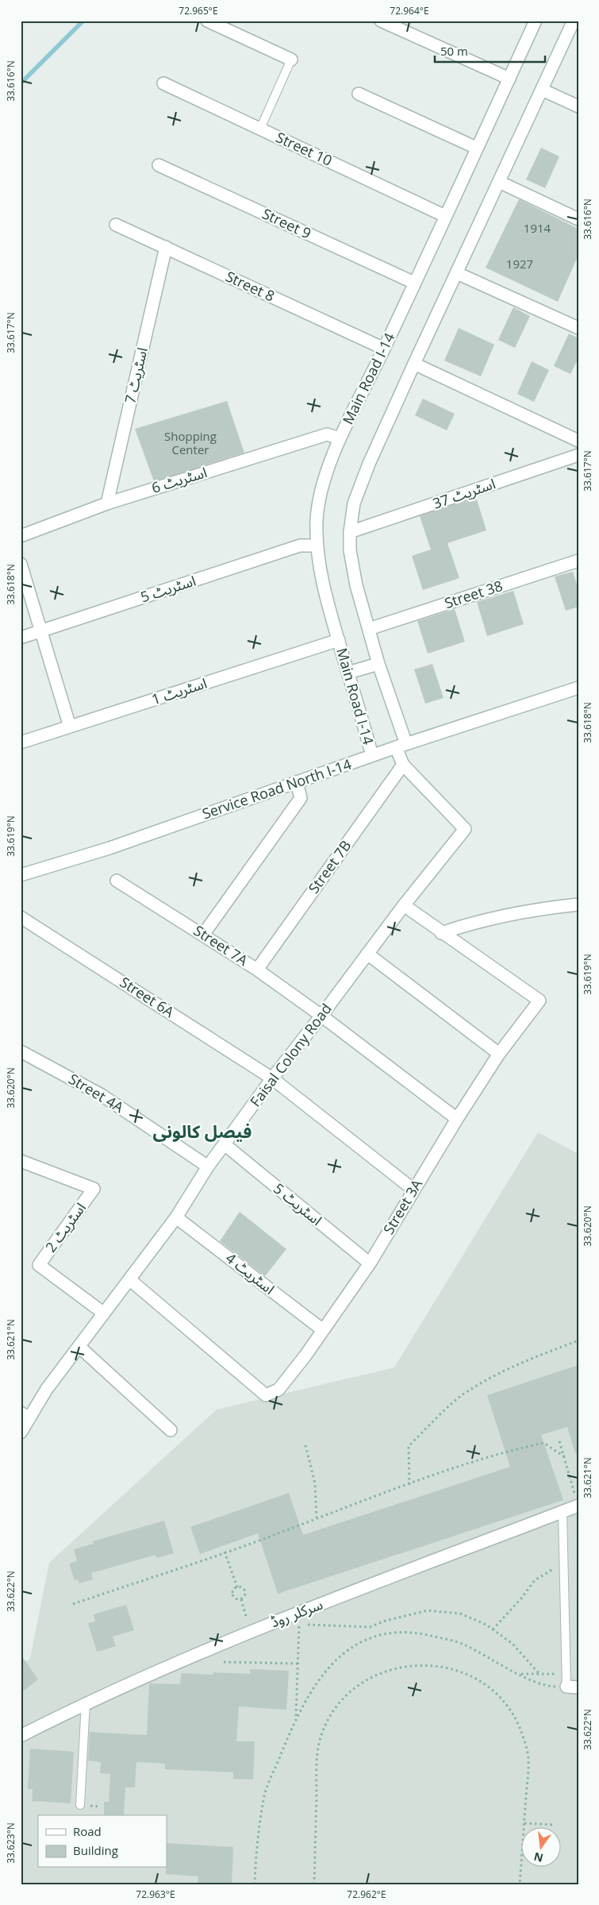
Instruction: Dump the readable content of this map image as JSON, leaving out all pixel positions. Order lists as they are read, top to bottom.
{
  "streets": {
    "street": [
      "Street 10",
      "Street 9",
      "Street 8",
      "اسٹریٹ 7",
      "Main Road I-14",
      "اسٹریٹ 6",
      "اسٹریٹ 37",
      "اسٹریٹ 5",
      "Street 38",
      "اسٹریٹ 1",
      "Service Road North I-14",
      "Street 7B",
      "Street 7A",
      "Street 6A",
      "Faisal Colony Road",
      "Street 4A",
      "Street 3A",
      "اسٹریٹ 2",
      "اسٹریٹ 4",
      "سرکلر روڈ"
    ]
  },
  "crossings": [
    ["Street 10", "Main Road I-14"],
    ["Street 9", "Main Road I-14"],
    ["Street 8", "اسٹریٹ 7"],
    ["Street 8", "Main Road I-14"],
    ["اسٹریٹ 7", "اسٹریٹ 6"],
    ["Main Road I-14", "اسٹریٹ 6"],
    ["Main Road I-14", "اسٹریٹ 5"],
    ["Main Road I-14", "اسٹریٹ 1"],
    ["Main Road I-14", "Service Road North I-14"],
    ["اسٹریٹ 5", "Faisal Colony Road"],
    ["اسٹریٹ 5", "Street 3A"],
    ["Service Road North I-14", "Faisal Colony Road"],
    ["Street 7B", "Street 7A"],
    ["Street 7B", "Faisal Colony Road"],
    ["Street 7A", "Faisal Colony Road"],
    ["Street 6A", "Faisal Colony Road"],
    ["Faisal Colony Road", "Street 4A"],
    ["Faisal Colony Road", "Street 3A"],
    ["Faisal Colony Road", "اسٹریٹ 2"],
    ["Faisal Colony Road", "اسٹریٹ 4"],
    ["Street 3A", "اسٹریٹ 4"]
  ],
  "districts": ["فیصل کالونی"],
  "house_numbers": ["1914", "1927", "Shopping Center"],
  "legend": ["Road", "Building"],
  "scale_bar": "50 m",
  "north": "bottom",
  "coordinates": [
    "72.965°E",
    "72.964°E",
    "33.616°N",
    "33.617°N",
    "33.618°N",
    "33.619°N",
    "33.620°N",
    "33.621°N",
    "33.622°N",
    "33.623°N",
    "72.963°E",
    "72.962°E"
  ]
}
